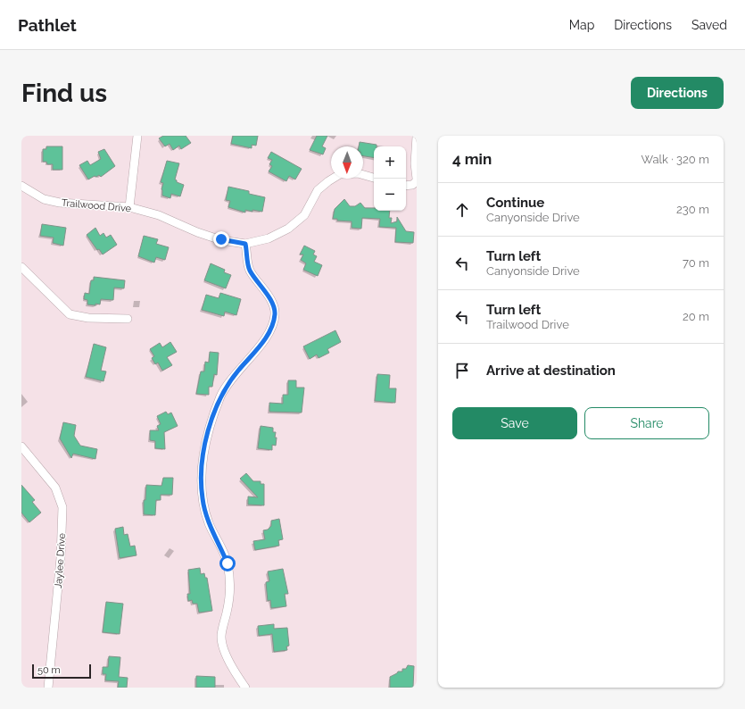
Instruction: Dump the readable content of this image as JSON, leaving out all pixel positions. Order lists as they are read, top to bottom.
{
  "streets": {
    "street": ["Trailwood Drive", "Jaylee Drive"]
  },
  "scale_bar": "50 m",
  "north": "bottom",
  "page": {
    "header": "Pathlet",
    "nav": ["Map", "Directions", "Saved"],
    "buttons": [
      "Directions",
      ["Save", "Share"]
    ],
    "title": "Find us",
    "heading": ["4 min", "Walk · 320 m"],
    "map_buttons": ["+", "−"],
    "list": [
      ["Continue", "Canyonside Drive", "230 m"],
      ["Turn left", "Canyonside Drive", "70 m"],
      ["Turn left", "Trailwood Drive", "20 m"],
      "Arrive at destination"
    ],
    "scale": "50 m"
  }
}
